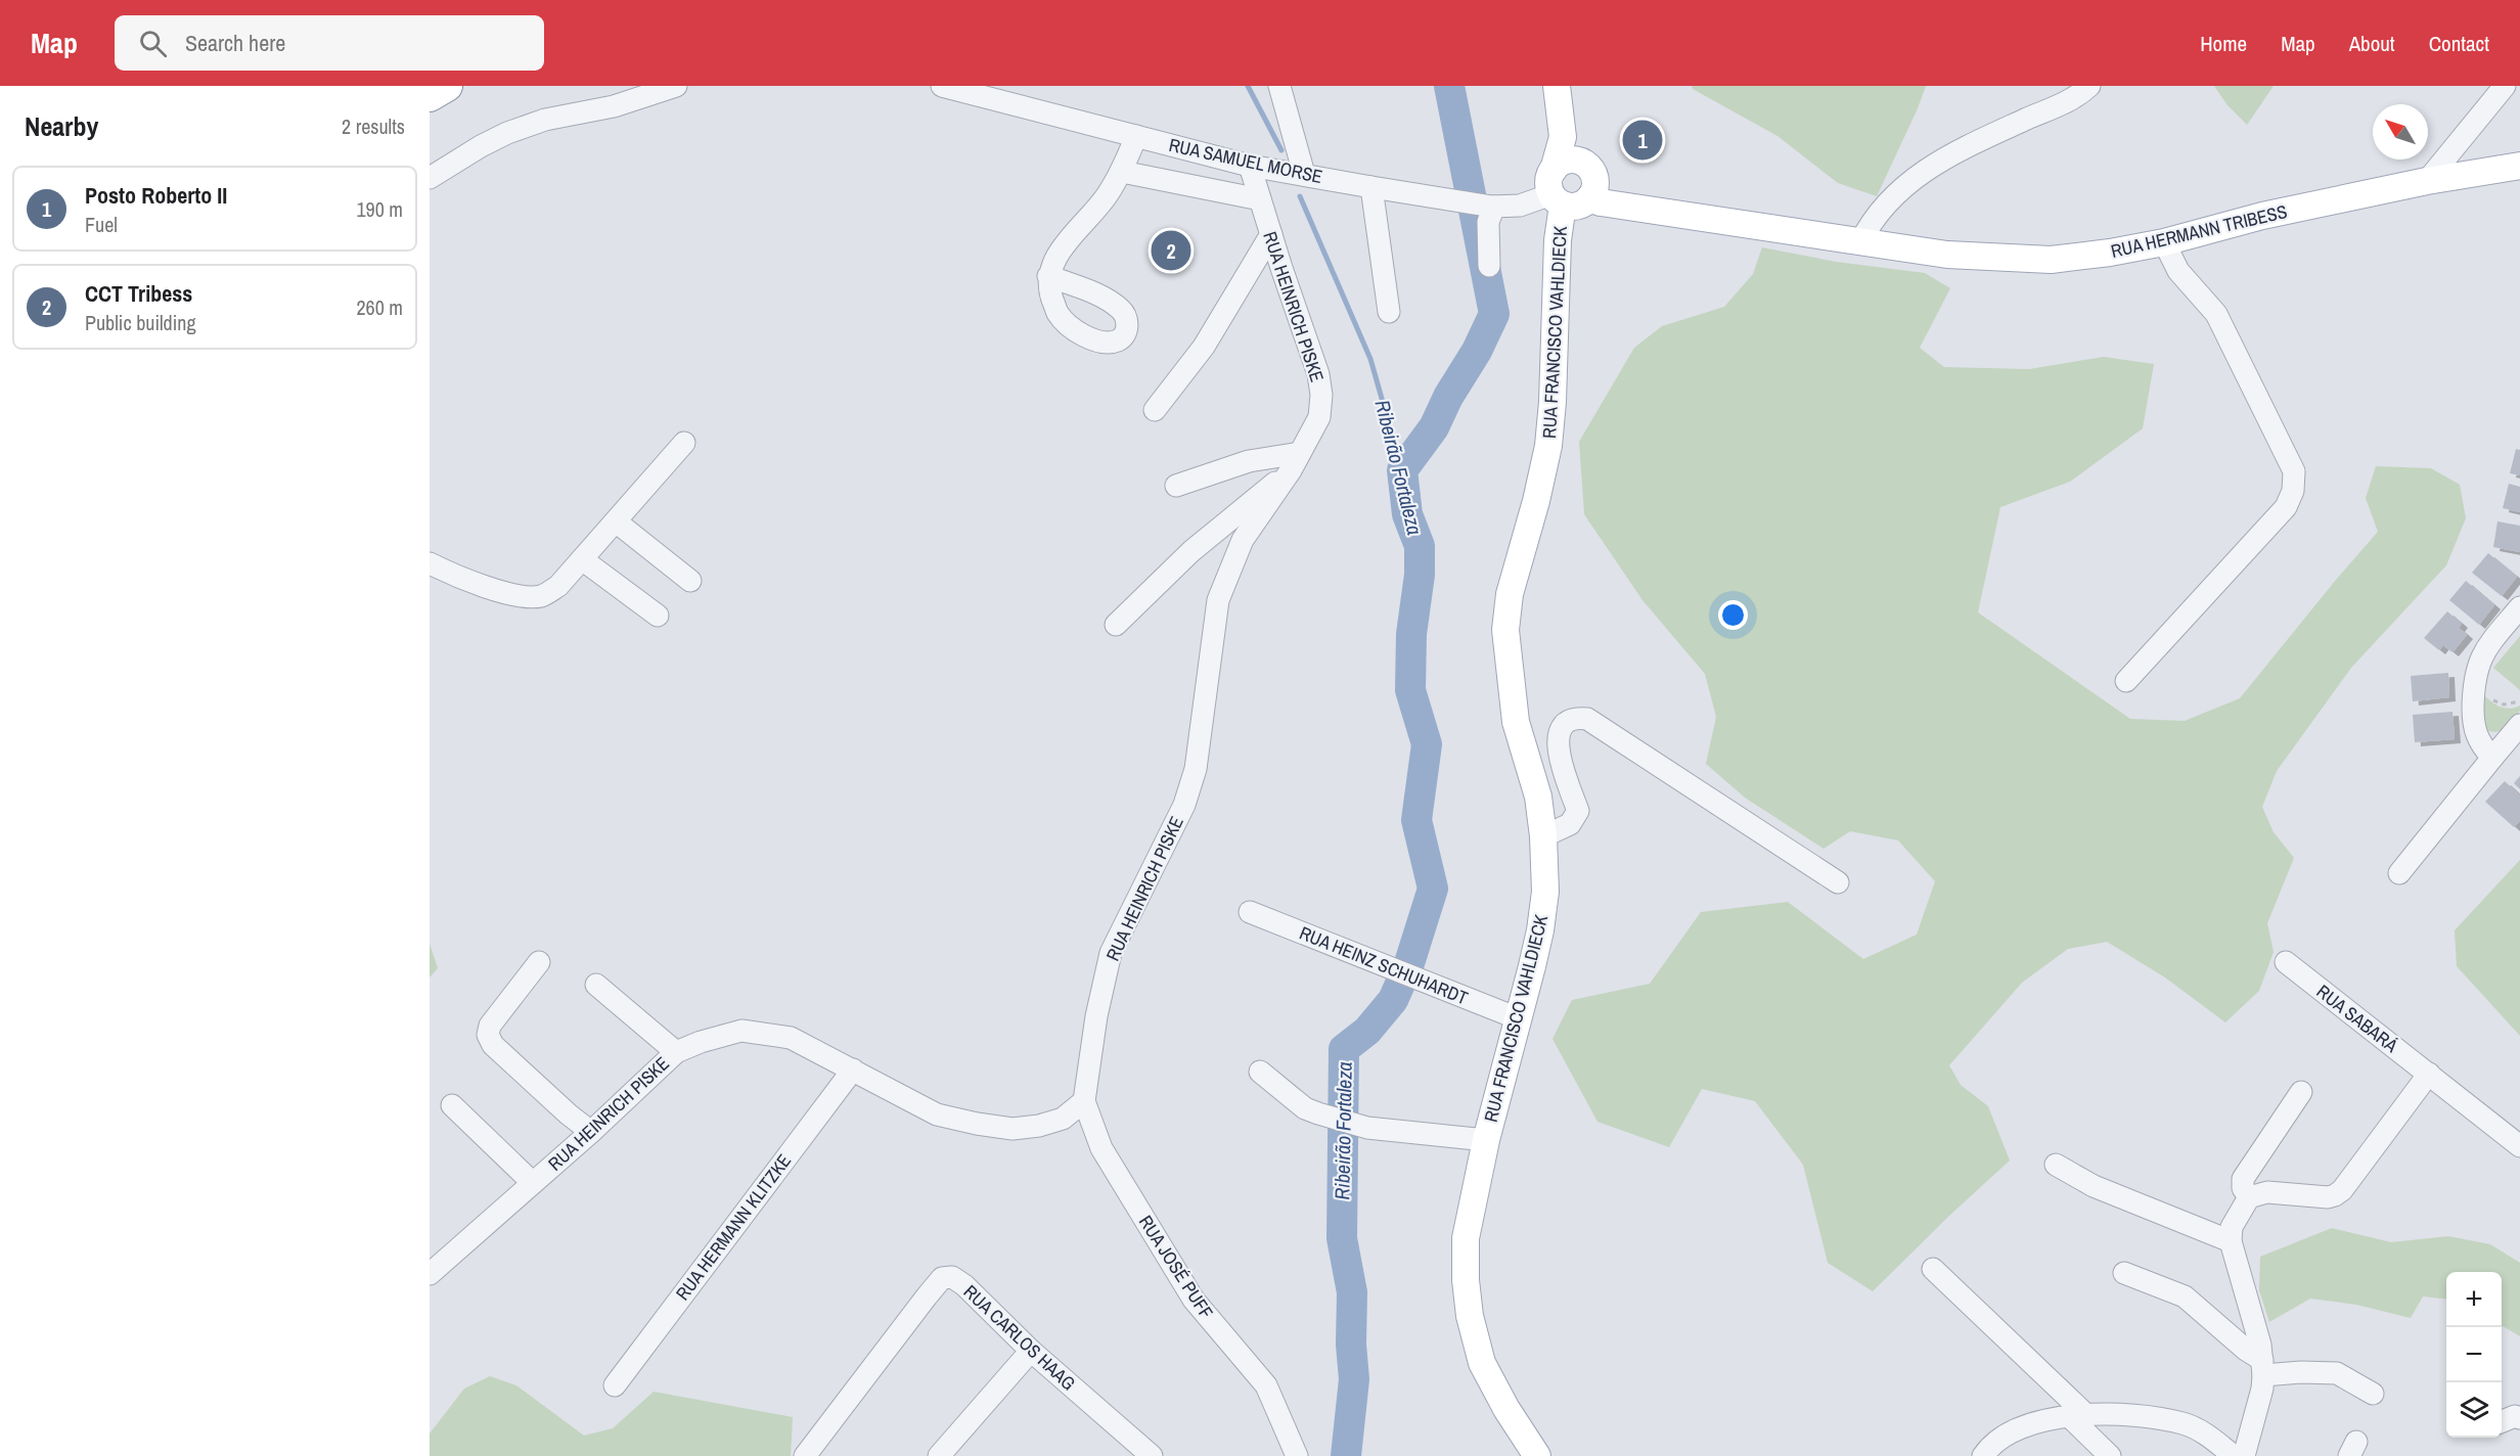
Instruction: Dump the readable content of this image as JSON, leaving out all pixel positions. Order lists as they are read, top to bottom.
{
  "streets": {
    "main road": ["RUA HERMANN TRIBESS", "RUA FRANCISCO VAHLDIECK"],
    "street": [
      "RUA SAMUEL MORSE",
      "RUA HEINRICH PISKE",
      "RUA HEINZ SCHUHARDT",
      "RUA SABARÁ",
      "RUA HERMANN KLITZKE",
      "RUA JOSÉ PUFF",
      "RUA CARLOS HAAG"
    ]
  },
  "crossings": [
    ["RUA SAMUEL MORSE", "RUA HEINRICH PISKE"],
    ["RUA SAMUEL MORSE", "RUA FRANCISCO VAHLDIECK"],
    ["RUA HERMANN TRIBESS", "RUA FRANCISCO VAHLDIECK"],
    ["RUA HEINRICH PISKE", "RUA HERMANN KLITZKE"],
    ["RUA HEINRICH PISKE", "RUA JOSÉ PUFF"],
    ["RUA FRANCISCO VAHLDIECK", "RUA HEINZ SCHUHARDT"]
  ],
  "water": ["Ribeirão Fortaleza"],
  "north": "top left",
  "page": {
    "header": "Map",
    "search": "Search here",
    "nav": [
      "Home",
      "Map",
      "About",
      "Contact"
    ],
    "heading": ["Nearby", "2 results"],
    "pins": ["1", "2"],
    "list": [
      {
        "mark": "1",
        "name": "Posto Roberto II",
        "note": "Fuel",
        "value": "190 m"
      },
      {
        "mark": "2",
        "name": "CCT Tribess",
        "note": "Public building",
        "value": "260 m"
      }
    ],
    "map_buttons": ["+", "−"]
  }
}
